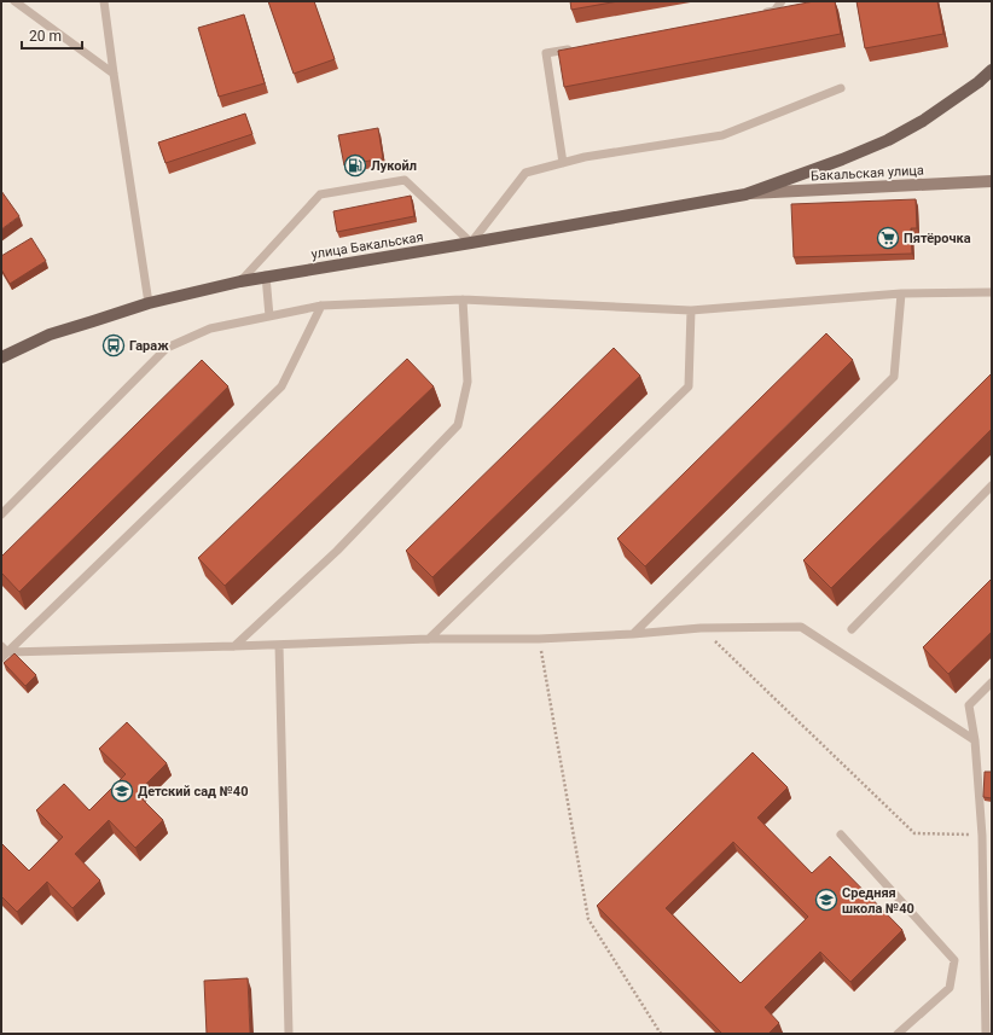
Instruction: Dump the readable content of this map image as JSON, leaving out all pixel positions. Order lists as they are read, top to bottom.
{
  "streets": {
    "main road": ["Бакальская улица", "улица Бакальская"]
  },
  "crossings": [
    ["Бакальская улица", "улица Бакальская"]
  ],
  "places": {
    "fuel station": ["Лукойл"],
    "supermarket": ["Пятёрочка"],
    "bus stop": ["Гараж"],
    "school or university": ["Детский сад №40", "Средняя школа №40"]
  },
  "scale_bar": "20 m"
}
